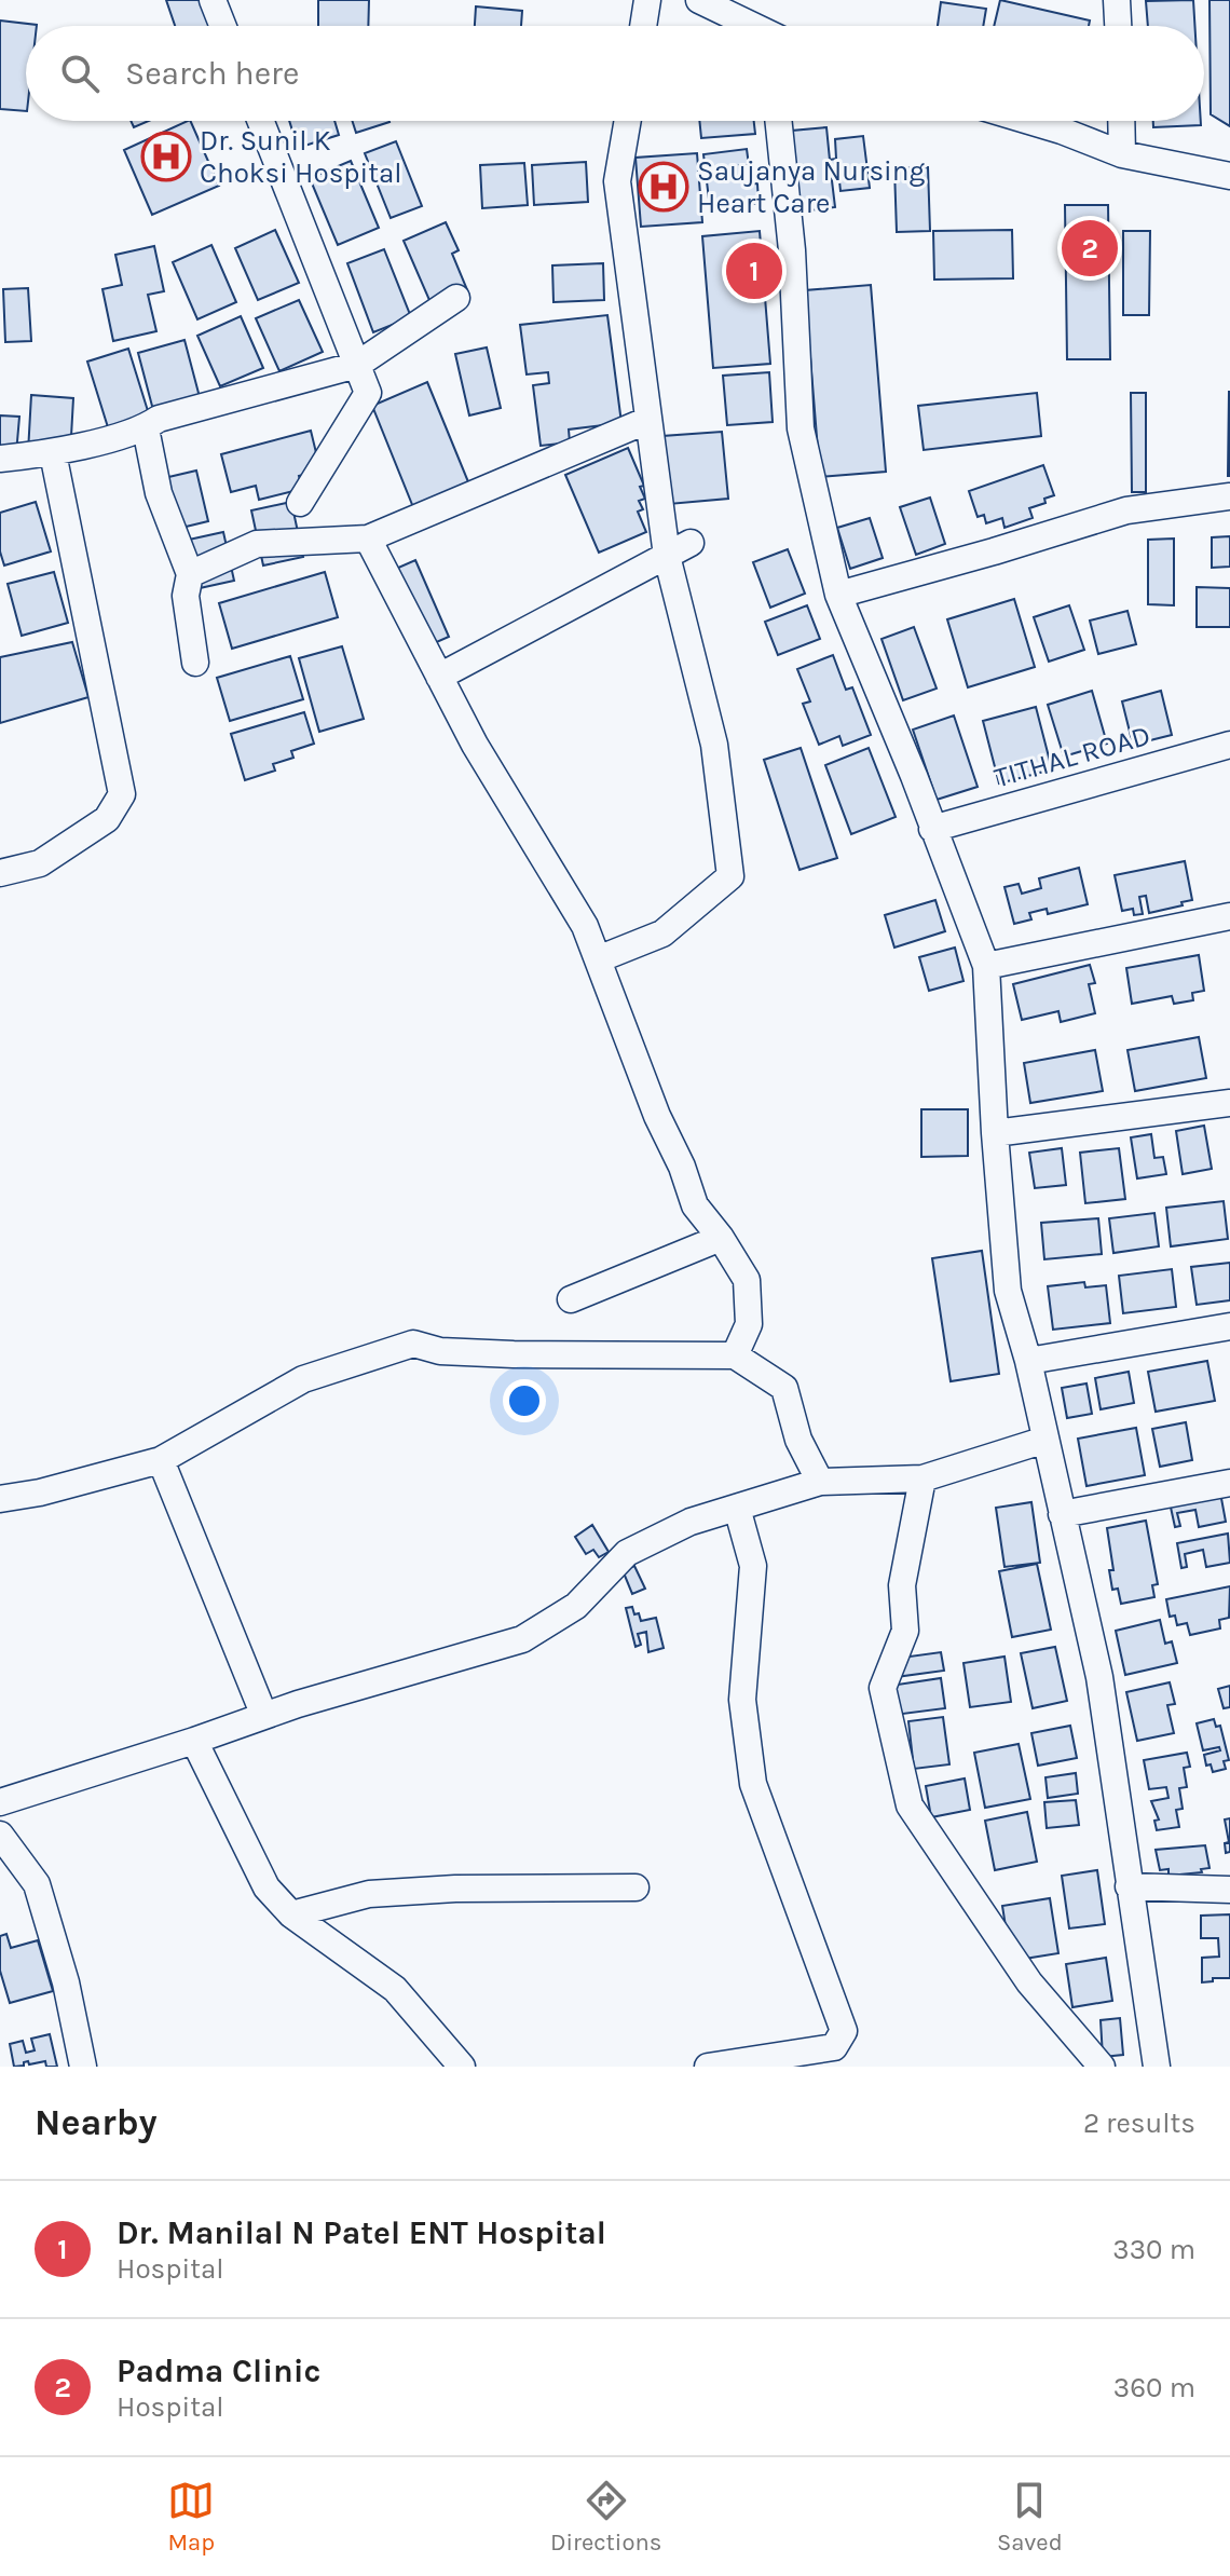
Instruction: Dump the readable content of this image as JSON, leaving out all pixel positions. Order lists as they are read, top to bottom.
{
  "streets": {
    "street": ["TITHAL ROAD"]
  },
  "places": {
    "hospital": ["Dr. Sunil K Choksi Hospital", "Saujanya Nursing Heart Care"]
  },
  "page": {
    "search": "Search here",
    "pins": ["2", "1"],
    "heading": ["Nearby", "2 results"],
    "list": [
      {
        "mark": "1",
        "name": "Dr. Manilal N Patel ENT Hospital",
        "note": "Hospital",
        "value": "330 m"
      },
      {
        "mark": "2",
        "name": "Padma Clinic",
        "note": "Hospital",
        "value": "360 m"
      }
    ],
    "nav": ["Map", "Directions", "Saved"]
  }
}
